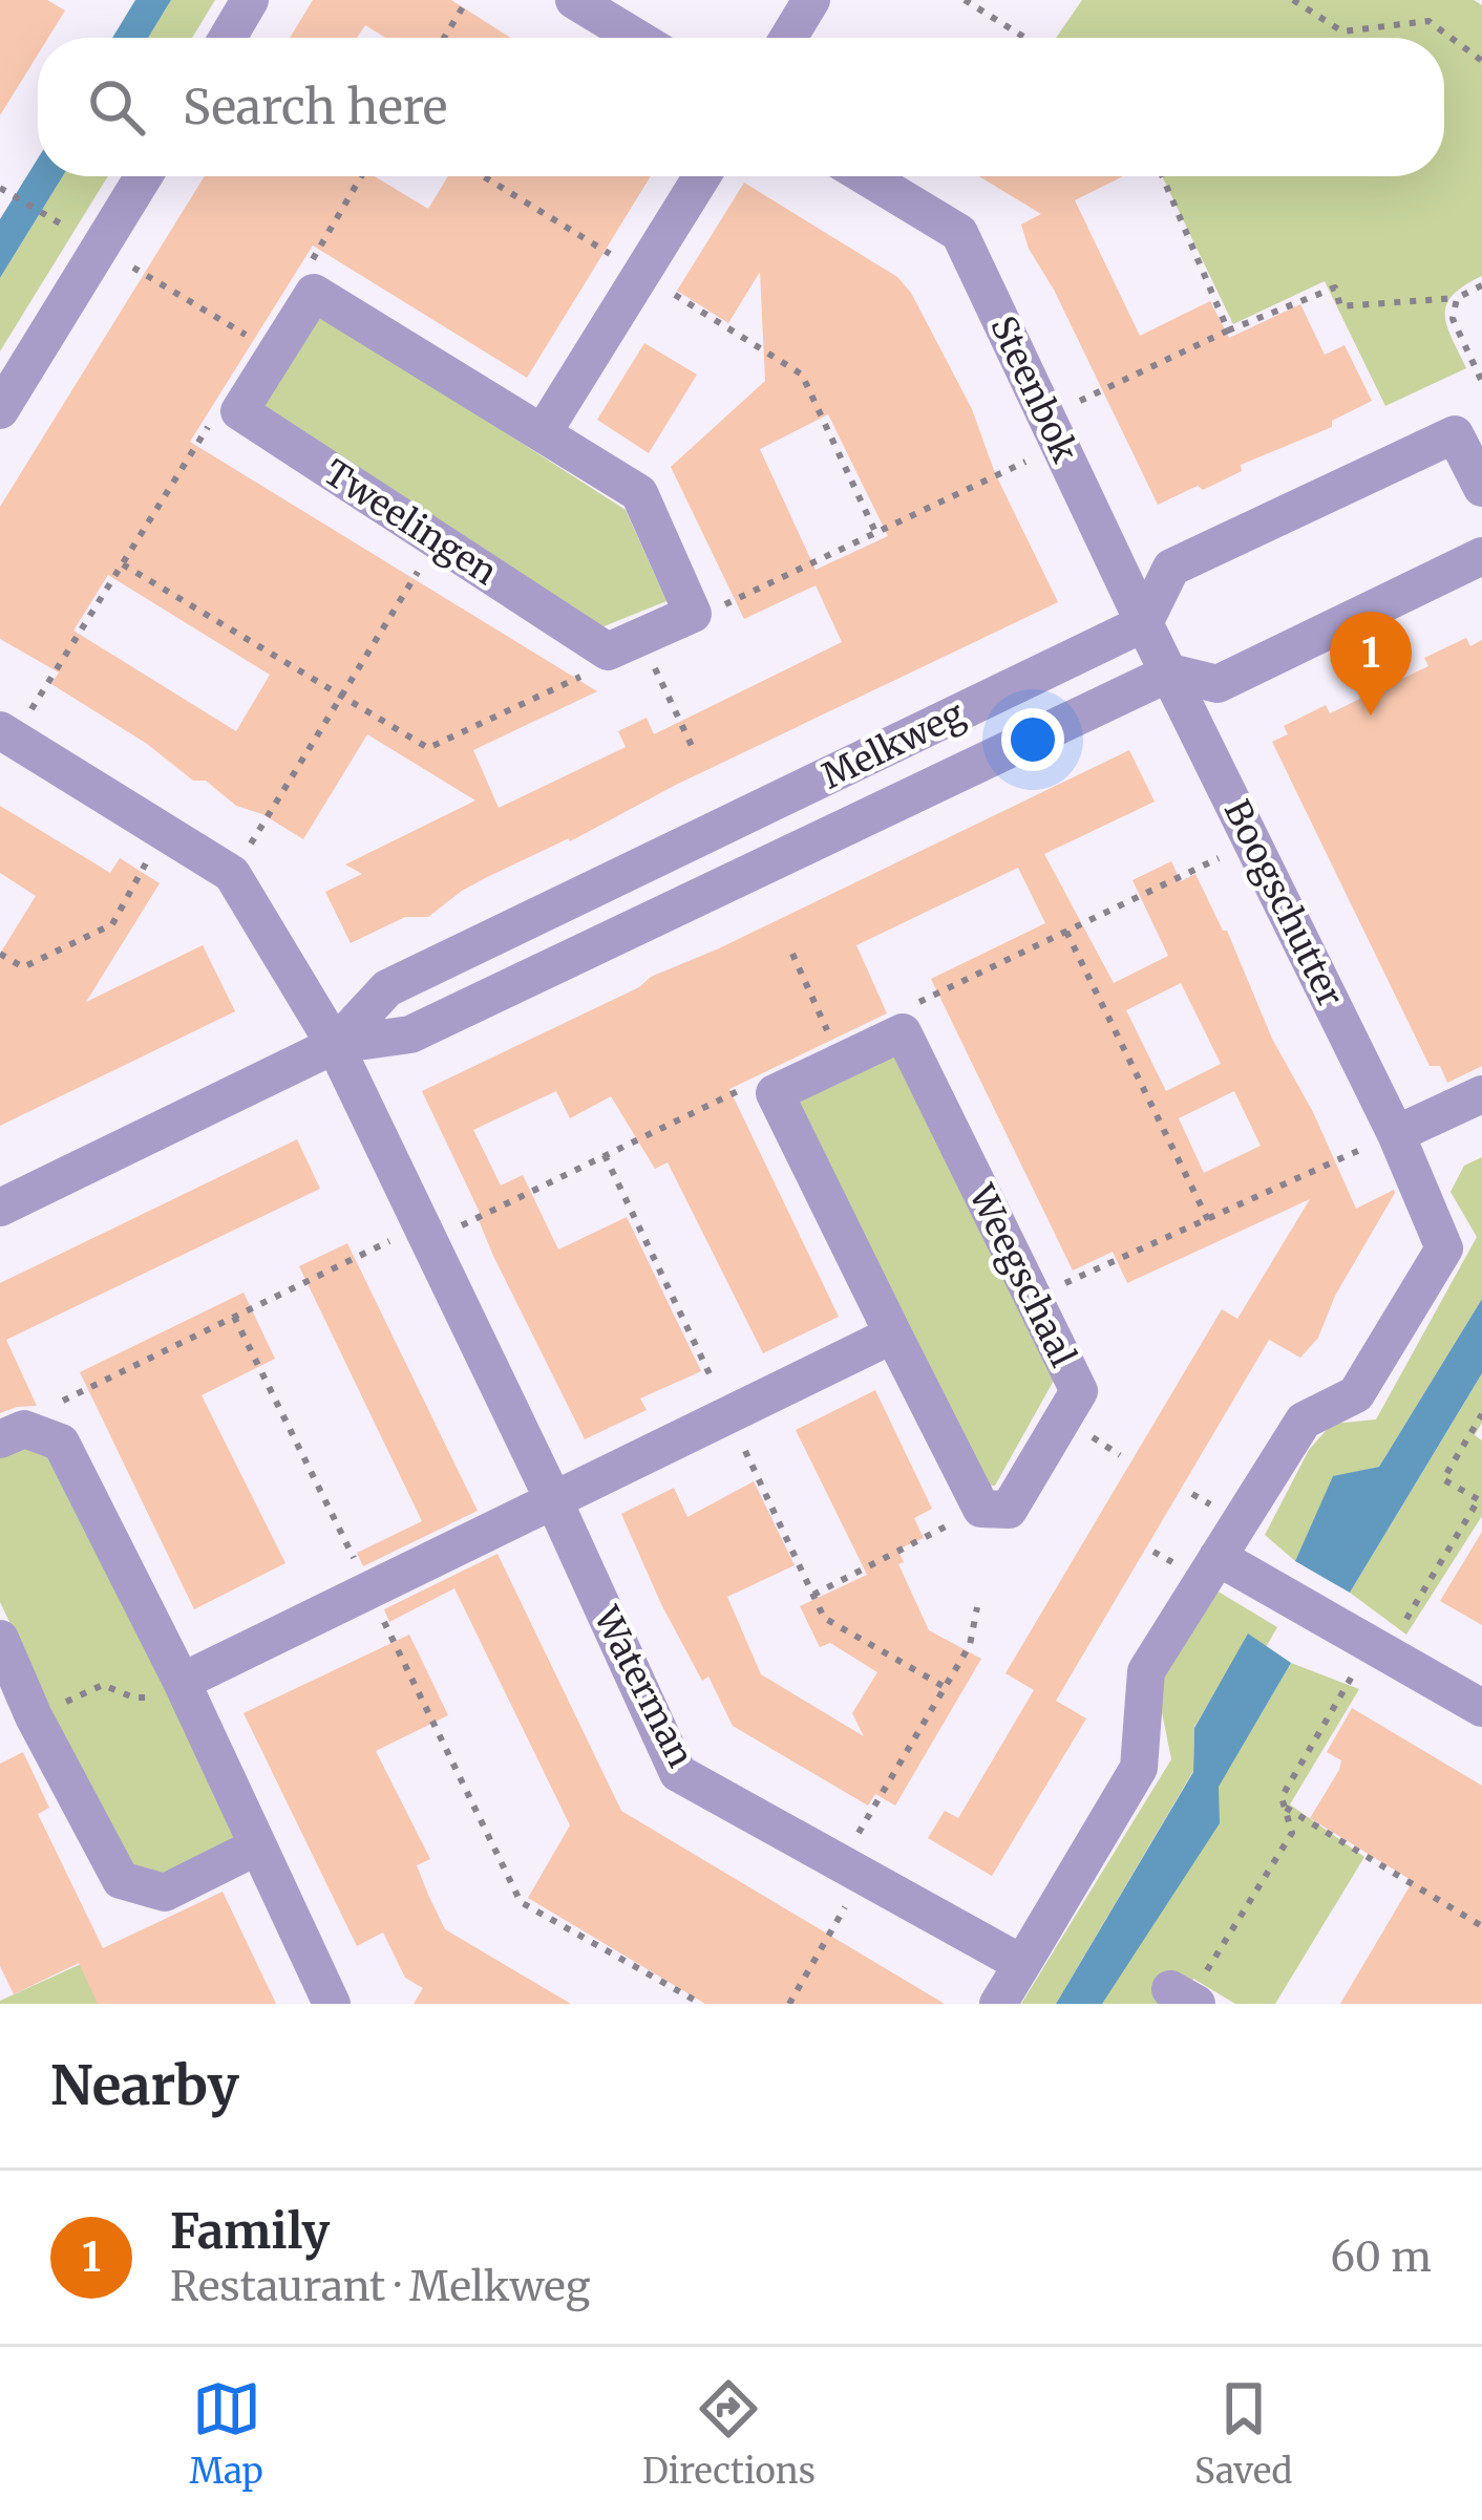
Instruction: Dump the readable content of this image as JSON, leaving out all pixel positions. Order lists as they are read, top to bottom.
{
  "streets": {
    "street": [
      "Steenbok",
      "Tweelingen",
      "Melkweg",
      "Boogschutter",
      "Weegschaal",
      "Waterman"
    ]
  },
  "crossings": [
    ["Steenbok", "Melkweg"],
    ["Steenbok", "Boogschutter"],
    ["Melkweg", "Boogschutter"],
    ["Melkweg", "Waterman"]
  ],
  "page": {
    "search": "Search here",
    "pins": "1",
    "heading": "Nearby",
    "list": [
      {
        "mark": "1",
        "name": "Family",
        "note": "Restaurant · Melkweg",
        "value": "60 m"
      }
    ],
    "nav": ["Map", "Directions", "Saved"]
  }
}
